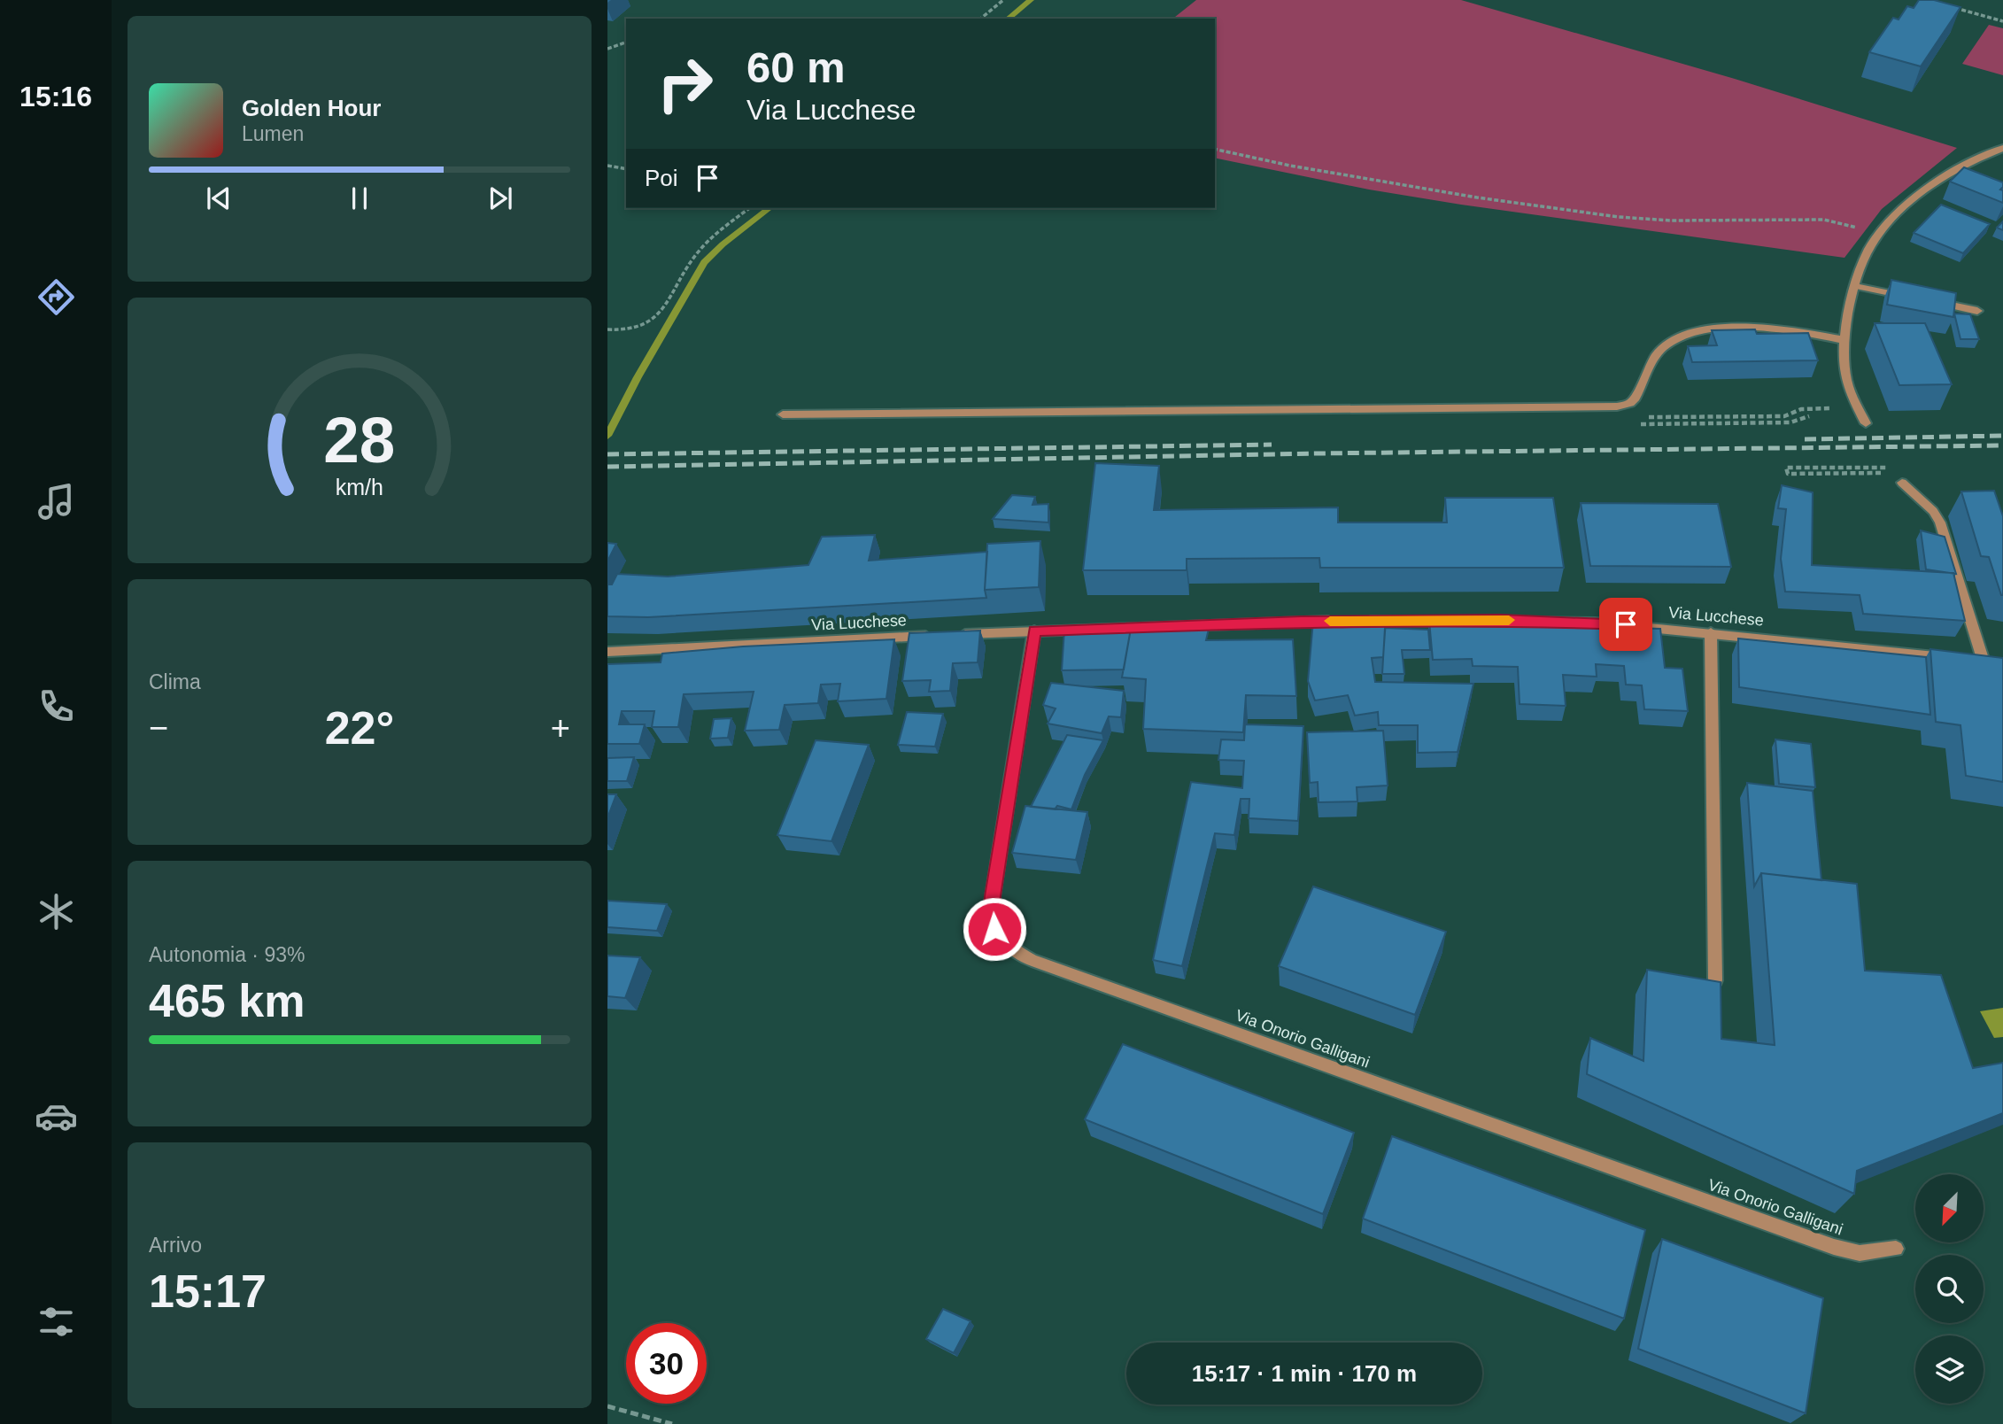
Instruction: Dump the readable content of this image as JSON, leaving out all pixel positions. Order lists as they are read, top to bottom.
{
  "streets": {
    "street": ["Via Lucchese", "Via Onorio Galligani"]
  },
  "crossings": [
    ["Via Lucchese", "Via Onorio Galligani"]
  ],
  "north": "bottom left",
  "page": {
    "tabs": "15:16",
    "turn": ["60 m", "Via Lucchese"],
    "song": ["Golden Hour", "Lumen"],
    "then": "Poi",
    "tile": [
      "Clima",
      ["Autonomia · 93%", "465 km"],
      ["Arrivo", "15:17"]
    ],
    "heat": ["−", "22°", "+"],
    "limit": "30",
    "trip": "15:17 · 1 min · 170 m",
    "gauge": ["28", "km/h"]
  }
}
